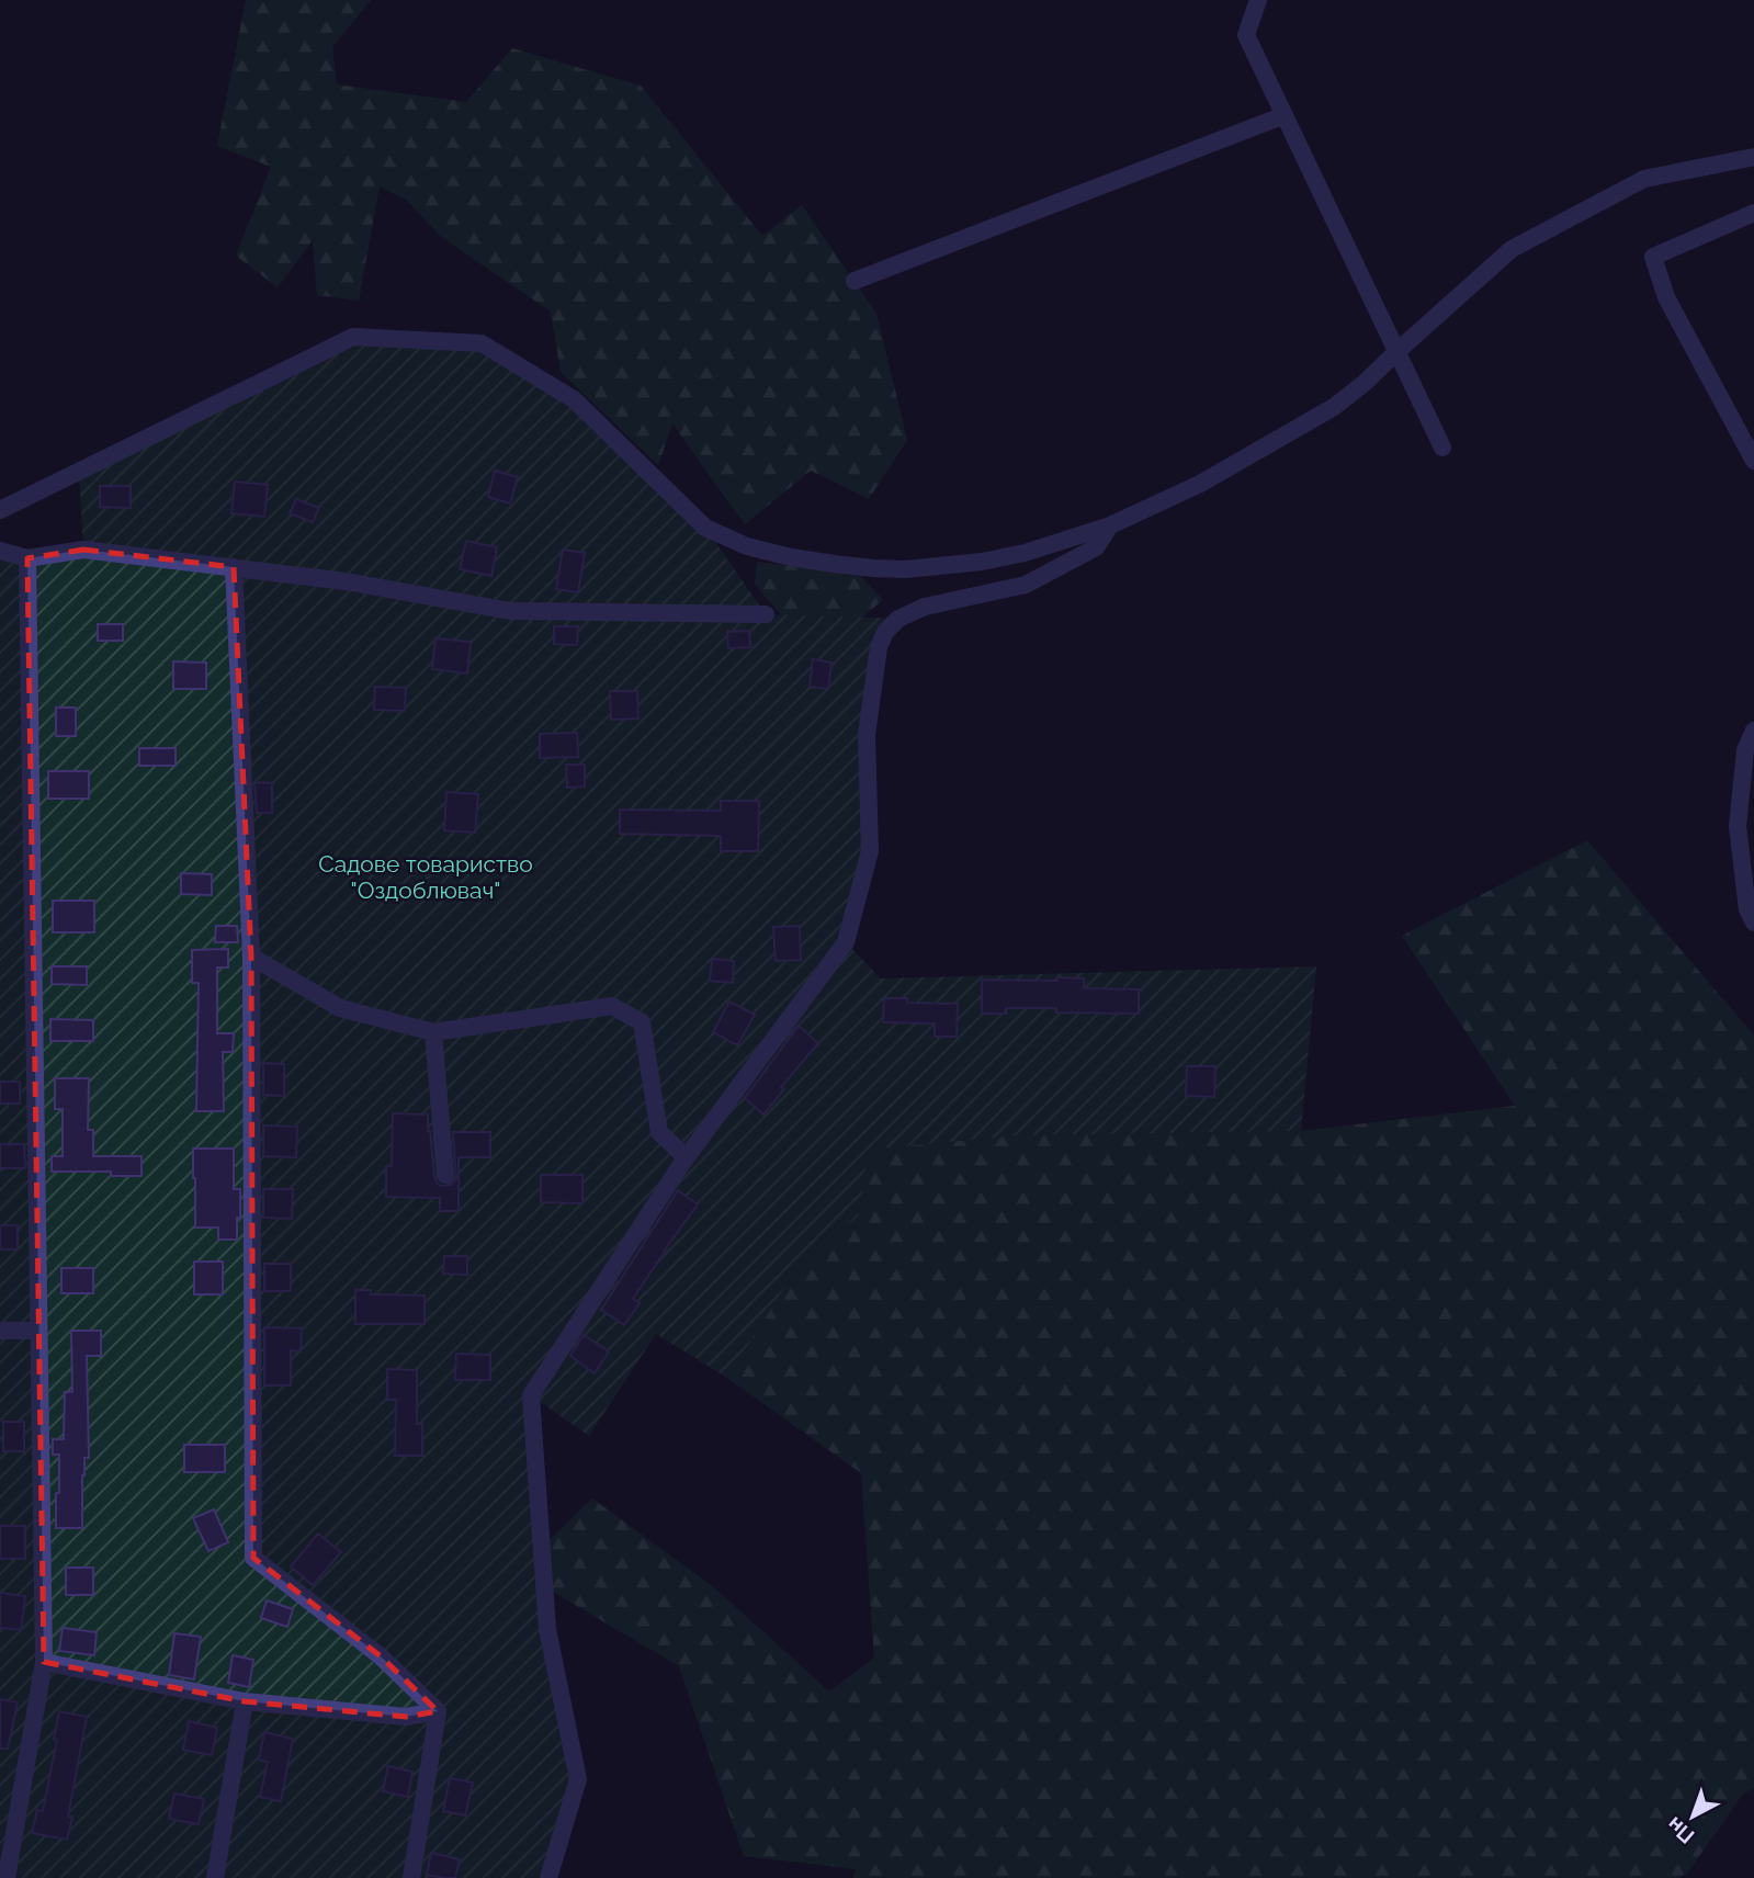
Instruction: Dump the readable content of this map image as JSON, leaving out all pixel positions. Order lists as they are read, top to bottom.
{
  "parks": ["Садове товариство \"Оздоблювач\""],
  "north": "bottom left"
}
